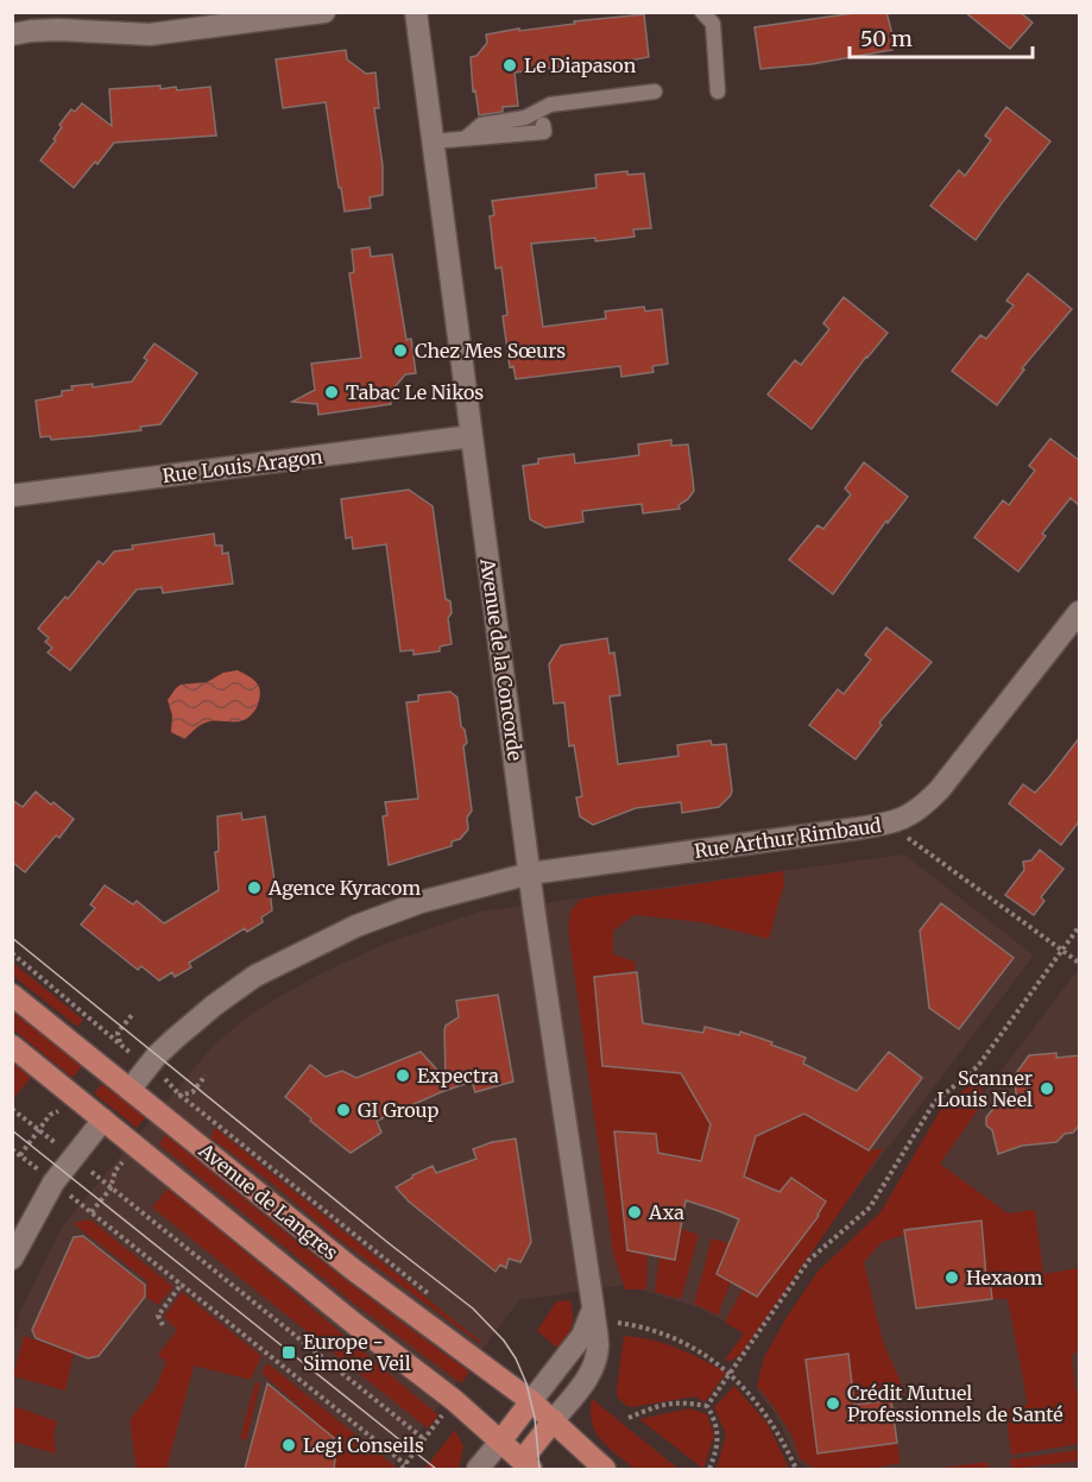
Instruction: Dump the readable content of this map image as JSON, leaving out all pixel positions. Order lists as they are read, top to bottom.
{
  "streets": {
    "main road": ["Avenue de Langres"],
    "street": ["Rue Louis Aragon", "Avenue de la Concorde", "Rue Arthur Rimbaud"]
  },
  "crossings": [
    ["Rue Louis Aragon", "Avenue de la Concorde"],
    ["Avenue de la Concorde", "Rue Arthur Rimbaud"],
    ["Avenue de la Concorde", "Avenue de Langres"],
    ["Rue Arthur Rimbaud", "Avenue de Langres"]
  ],
  "places": {
    "other": [
      "Le Diapason",
      "Chez Mes Sœurs",
      "Tabac Le Nikos",
      "Agence Kyracom",
      "Expectra",
      "Scanner Louis Neel",
      "GI Group",
      "Axa",
      "Hexaom",
      "Crédit Mutuel Professionnels de Santé",
      "Legi Conseils"
    ],
    "transit": ["Europe - Simone Veil"]
  },
  "scale_bar": "50 m"
}
